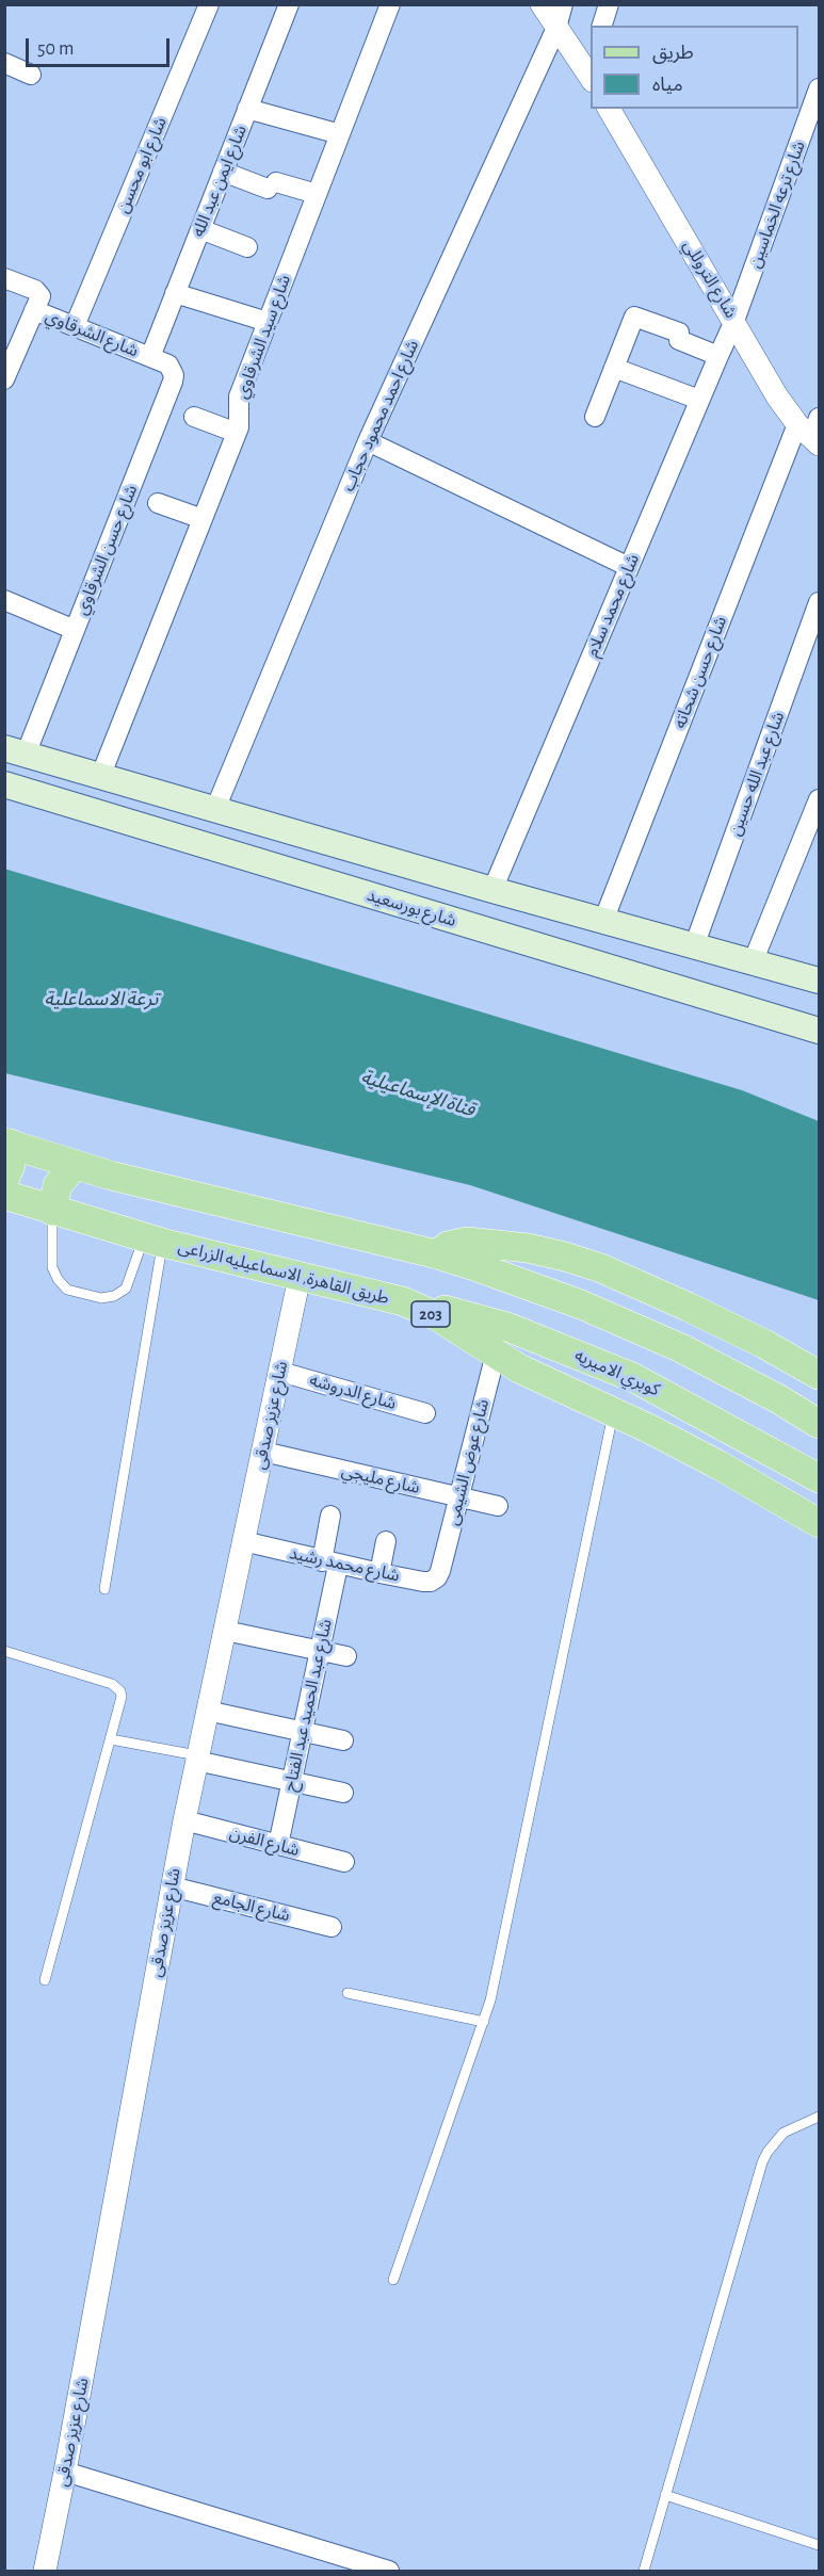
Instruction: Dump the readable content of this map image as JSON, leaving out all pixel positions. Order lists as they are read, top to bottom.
{
  "streets": {
    "main road": [
      "شارع بورسعيد",
      "طريق القاهرة, الاسماعيليه الزراعى",
      "203",
      "كوبري الاميريه"
    ],
    "street": [
      "شارع ابو محسن",
      "شارع ايمن عبد الله",
      "شارع ترعه الخماسين",
      "شارع التروللي",
      "شارع الشرقاوي",
      "شارع سيد الشرقاوي",
      "شارع احمد محمود حجاب",
      "شارع حسن الشرقاوي",
      "شارع محمد سلام",
      "شارع حسن شحاته",
      "شارع عبد الله حسين",
      "شارع الدروشه",
      "شارع عزيز صدقى",
      "شارع عوض الشيمى",
      "شارع مليجي",
      "شارع محمد رشيد",
      "شارع عبد الحميد عبد الفتاح",
      "شارع الفرن",
      "شارع الجامع"
    ]
  },
  "crossings": [
    ["شارع ابو محسن", "شارع الشرقاوي"],
    ["شارع ايمن عبد الله", "شارع الشرقاوي"],
    ["شارع ايمن عبد الله", "شارع حسن الشرقاوي"],
    ["شارع ترعه الخماسين", "شارع التروللي"],
    ["شارع ترعه الخماسين", "شارع محمد سلام"],
    ["شارع التروللي", "شارع محمد سلام"],
    ["شارع التروللي", "شارع حسن شحاته"],
    ["شارع الشرقاوي", "شارع حسن الشرقاوي"],
    ["طريق القاهرة, الاسماعيليه الزراعى", "كوبري الاميريه"],
    ["طريق القاهرة, الاسماعيليه الزراعى", "شارع عزيز صدقى"],
    ["طريق القاهرة, الاسماعيليه الزراعى", "شارع عوض الشيمى"],
    ["شارع الدروشه", "شارع عزيز صدقى"],
    ["شارع عزيز صدقى", "شارع مليجي"],
    ["شارع عزيز صدقى", "شارع محمد رشيد"],
    ["شارع عزيز صدقى", "شارع الفرن"],
    ["شارع عزيز صدقى", "شارع الجامع"],
    ["شارع عوض الشيمى", "شارع مليجي"],
    ["شارع عوض الشيمى", "شارع محمد رشيد"],
    ["شارع محمد رشيد", "شارع عبد الحميد عبد الفتاح"],
    ["شارع عبد الحميد عبد الفتاح", "شارع الفرن"]
  ],
  "water": ["ترعة الاسماعلية", "قناة الإسماعيلية"],
  "legend": ["طريق", "مياه"],
  "scale_bar": "50 m"
}
